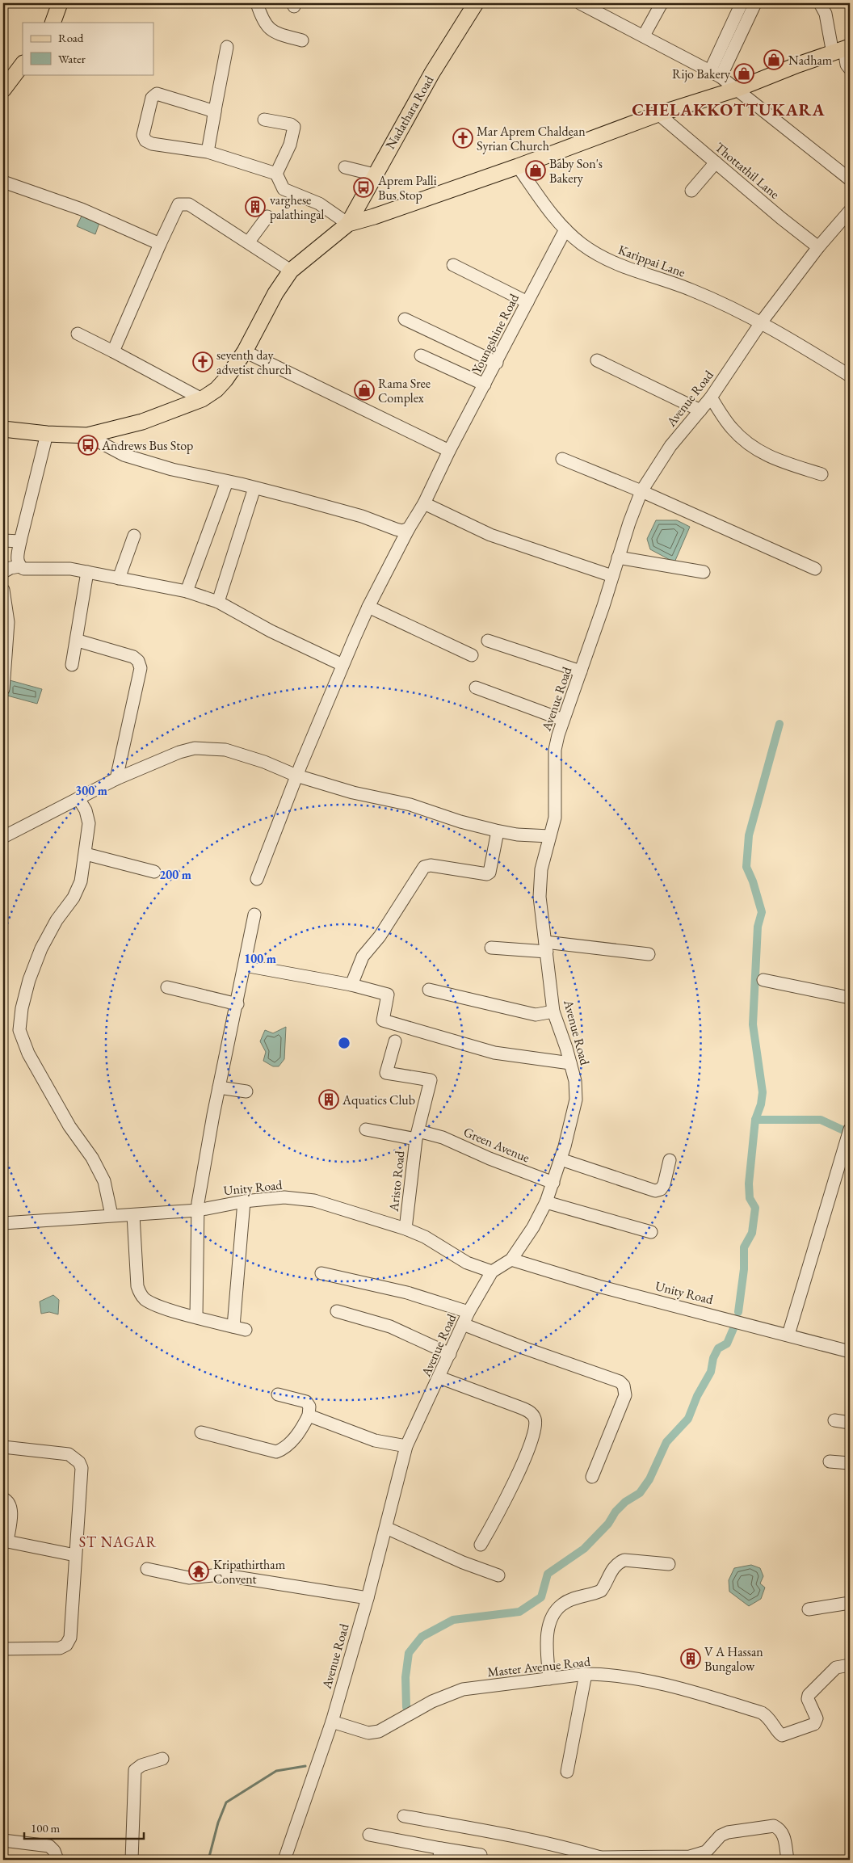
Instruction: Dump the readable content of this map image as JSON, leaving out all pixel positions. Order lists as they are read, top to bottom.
{
  "streets": {
    "main road": ["Nadathara Road"],
    "street": [
      "Thottathil Lane",
      "Karippai Lane",
      "Youngshine Road",
      "Avenue Road",
      "Green Avenue",
      "Aristo Road",
      "Unity Road",
      "Master Avenue Road"
    ]
  },
  "crossings": [
    ["Thottathil Lane", "Avenue Road"],
    ["Karippai Lane", "Youngshine Road"],
    ["Karippai Lane", "Avenue Road"],
    ["Avenue Road", "Green Avenue"],
    ["Avenue Road", "Unity Road"],
    ["Avenue Road", "Master Avenue Road"],
    ["Green Avenue", "Aristo Road"],
    ["Aristo Road", "Unity Road"]
  ],
  "districts": ["CHELAKKOTTUKARA", "ST NAGAR"],
  "places": {
    "shop": [
      "Nadham",
      "Rijo Bakery",
      "Baby Son's Bakery",
      "Rama Sree Complex"
    ],
    "church": ["Mar Aprem Chaldean Syrian Church", "seventh day advetist church"],
    "bus stop": ["Aprem Palli Bus Stop", "Andrews Bus Stop"],
    "building": ["varghese palathingal", "Aquatics Club", "V A Hassan Bungalow"],
    "temple": ["Kripathirtham Convent"]
  },
  "legend": ["Road", "Water"],
  "scale_bar": "100 m",
  "rings": ["300 m", "200 m", "100 m"]
}
